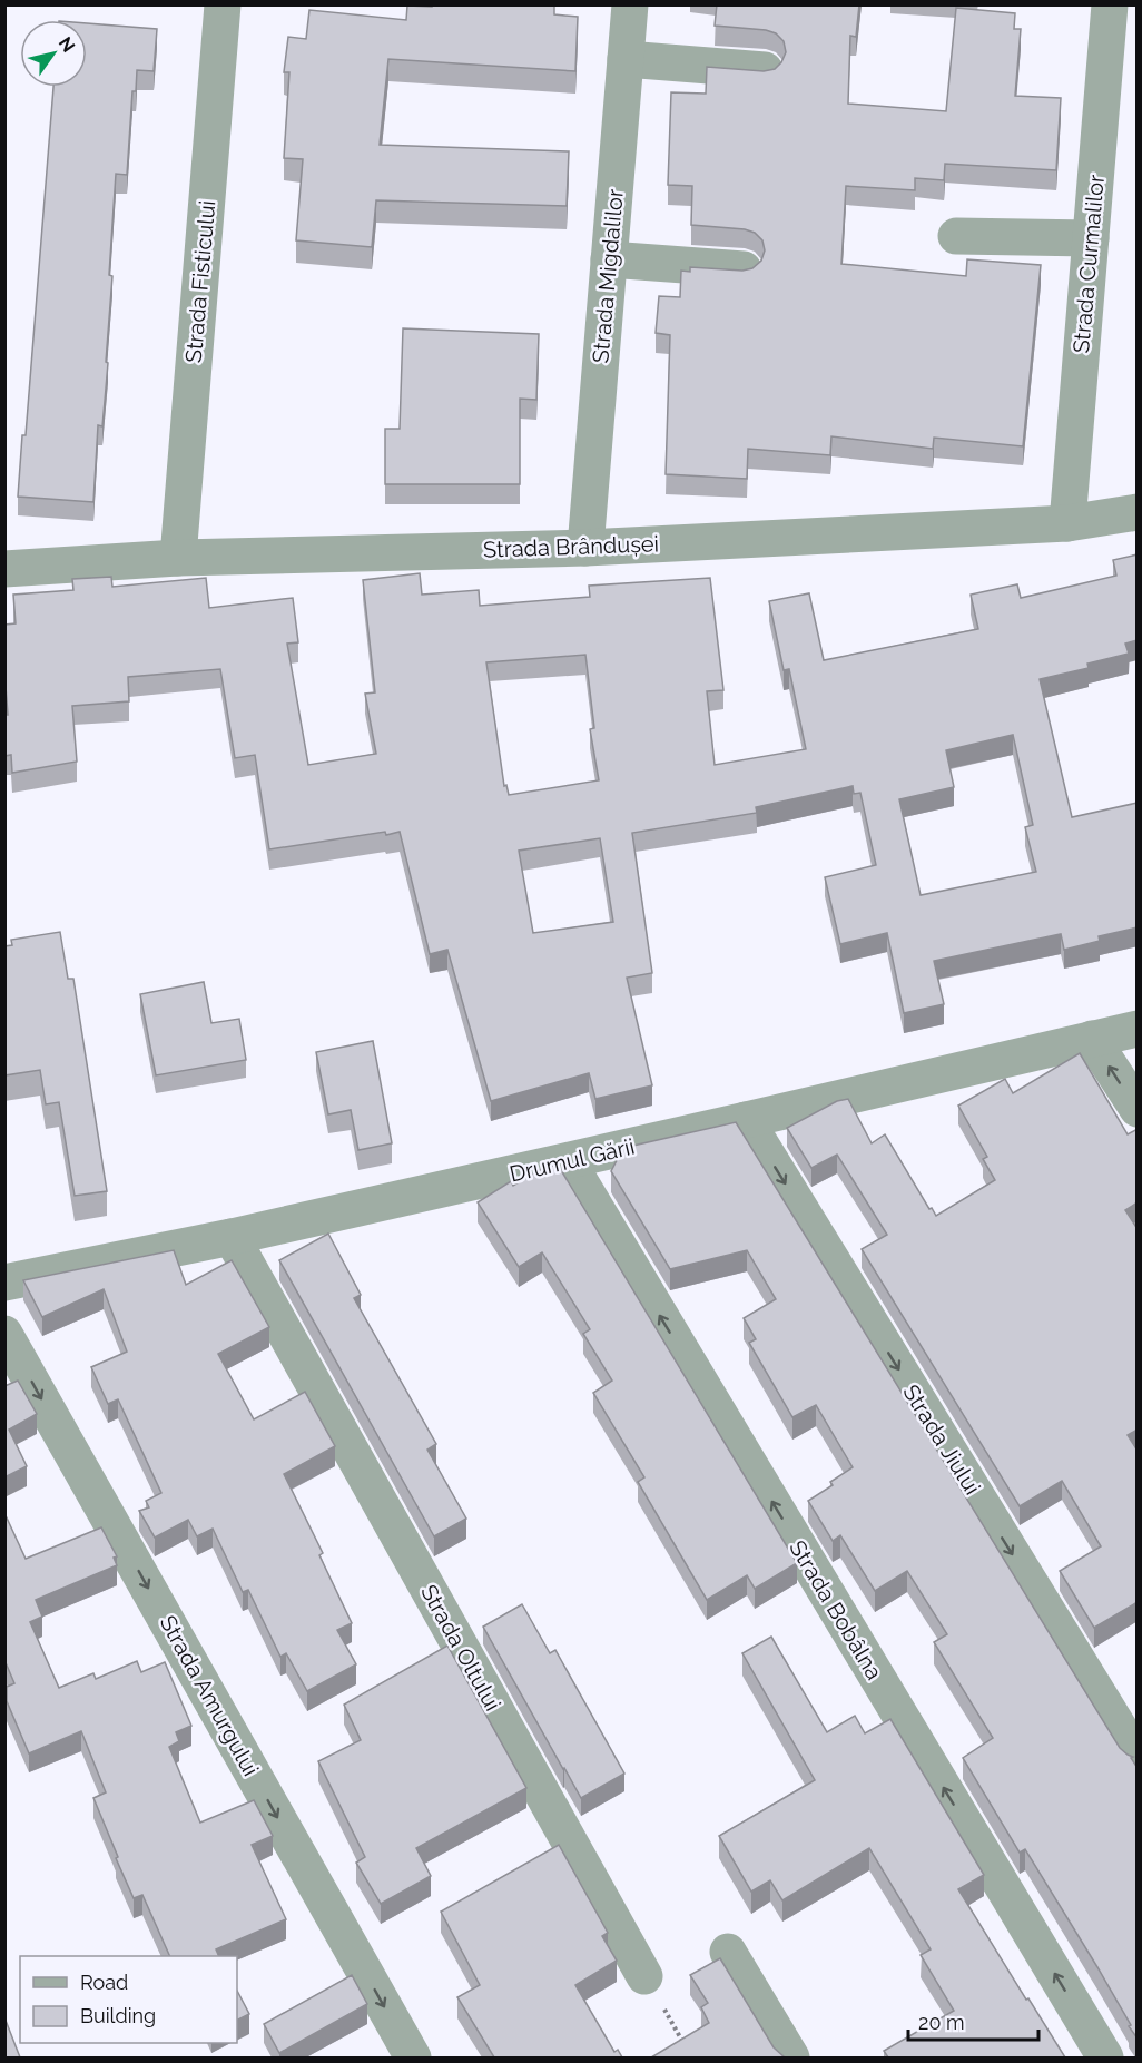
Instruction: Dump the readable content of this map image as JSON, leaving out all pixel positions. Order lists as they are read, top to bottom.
{
  "streets": {
    "street": [
      "Strada Curmalilor",
      "Strada Migdalilor",
      "Strada Fisticului",
      "Strada Brândușei",
      "Drumul Gării",
      "Strada Jiului",
      "Strada Bobâlna",
      "Strada Oltului",
      "Strada Amurgului"
    ]
  },
  "crossings": [
    ["Strada Curmalilor", "Strada Brândușei"],
    ["Strada Migdalilor", "Strada Brândușei"],
    ["Strada Fisticului", "Strada Brândușei"],
    ["Drumul Gării", "Strada Jiului"],
    ["Drumul Gării", "Strada Bobâlna"],
    ["Drumul Gării", "Strada Oltului"]
  ],
  "one_way": ["Strada Jiului", "Strada Bobâlna", "Strada Amurgului"],
  "legend": ["Road", "Building"],
  "scale_bar": "20 m",
  "north": "top right"
}
